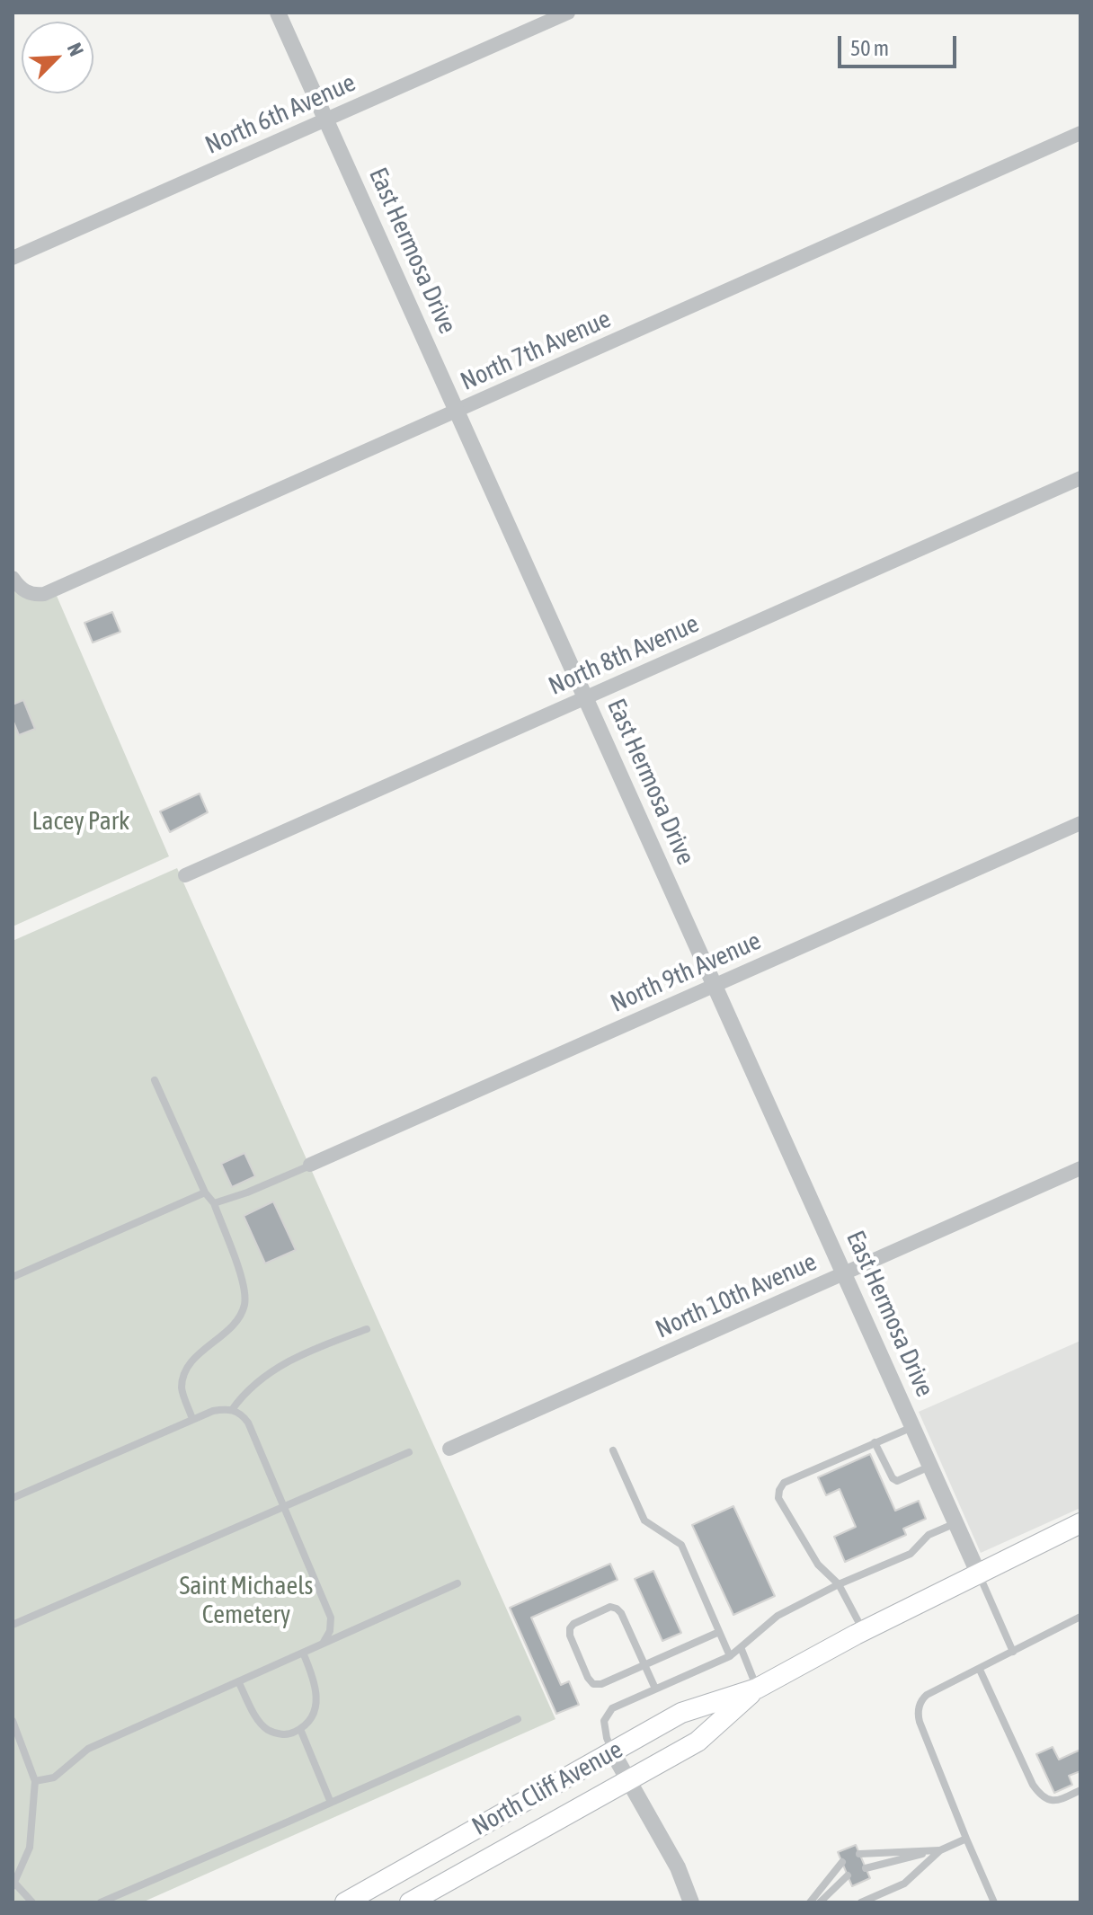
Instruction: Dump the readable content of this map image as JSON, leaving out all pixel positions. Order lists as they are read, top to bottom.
{
  "streets": {
    "main road": ["North Cliff Avenue"],
    "street": [
      "North 6th Avenue",
      "East Hermosa Drive",
      "North 7th Avenue",
      "North 8th Avenue",
      "North 9th Avenue",
      "North 10th Avenue"
    ]
  },
  "crossings": [
    ["North 6th Avenue", "East Hermosa Drive"],
    ["East Hermosa Drive", "North 7th Avenue"],
    ["East Hermosa Drive", "North 8th Avenue"],
    ["East Hermosa Drive", "North 9th Avenue"],
    ["East Hermosa Drive", "North 10th Avenue"],
    ["East Hermosa Drive", "North Cliff Avenue"]
  ],
  "parks": ["Lacey Park", "Saint Michaels Cemetery"],
  "scale_bar": "50 m",
  "north": "top right"
}
